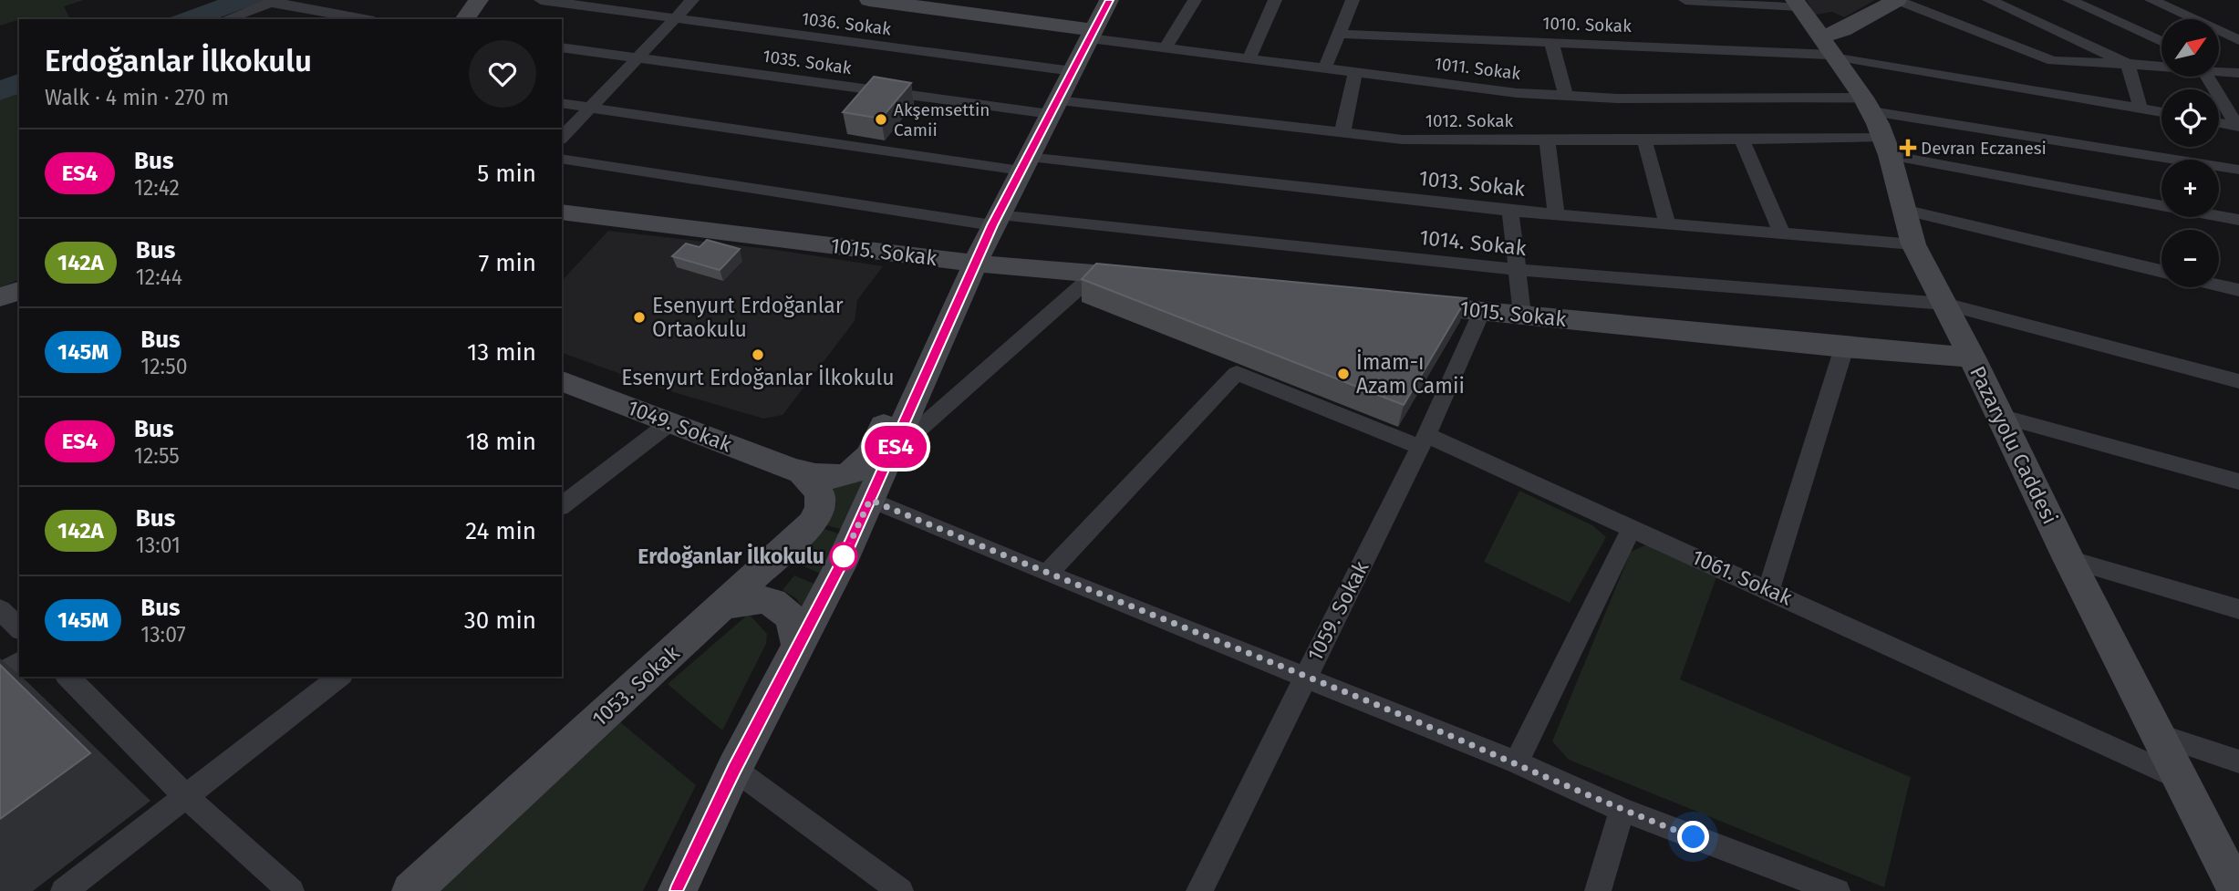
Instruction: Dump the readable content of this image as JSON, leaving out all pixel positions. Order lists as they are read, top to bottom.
{
  "streets": {
    "main road": [
      "1015. Sokak",
      "1049. Sokak",
      "Pazaryolu Caddesi",
      "1053. Sokak"
    ],
    "street": [
      "1036. Sokak",
      "1010. Sokak",
      "1035. Sokak",
      "1011. Sokak",
      "1012. Sokak",
      "1013. Sokak",
      "1014. Sokak",
      "1061. Sokak",
      "1059. Sokak"
    ]
  },
  "crossings": [
    ["1010. Sokak", "Pazaryolu Caddesi"],
    ["1035. Sokak", "1012. Sokak"],
    ["1011. Sokak", "Pazaryolu Caddesi"],
    ["1012. Sokak", "Pazaryolu Caddesi"],
    ["1013. Sokak", "Pazaryolu Caddesi"],
    ["1014. Sokak", "Pazaryolu Caddesi"],
    ["1015. Sokak", "Pazaryolu Caddesi"],
    ["1049. Sokak", "1053. Sokak"],
    ["Pazaryolu Caddesi", "1061. Sokak"],
    ["1061. Sokak", "1059. Sokak"]
  ],
  "places": {
    "other": [
      "Akşemsettin Camii",
      "Esenyurt Erdoğanlar Ortaokulu",
      "Esenyurt Erdoğanlar İlkokulu",
      "İmam-ı Azam Camii",
      "Erdoğanlar İlkokulu"
    ],
    "health": ["Devran Eczanesi"]
  },
  "lines": ["bus line ES4"],
  "north": "top right",
  "page": {
    "on_map": "ES4",
    "map_buttons": ["+", "−"],
    "heading": ["Erdoğanlar İlkokulu", "Walk · 4 min · 270 m"],
    "list": [
      {
        "mark": "ES4",
        "name": "Bus",
        "note": "12:42",
        "value": "5 min"
      },
      {
        "mark": "142A",
        "name": "Bus",
        "note": "12:44",
        "value": "7 min"
      },
      {
        "mark": "145M",
        "name": "Bus",
        "note": "12:50",
        "value": "13 min"
      },
      {
        "mark": "ES4",
        "name": "Bus",
        "note": "12:55",
        "value": "18 min"
      },
      {
        "mark": "142A",
        "name": "Bus",
        "note": "13:01",
        "value": "24 min"
      },
      {
        "mark": "145M",
        "name": "Bus",
        "note": "13:07",
        "value": "30 min"
      }
    ]
  }
}
